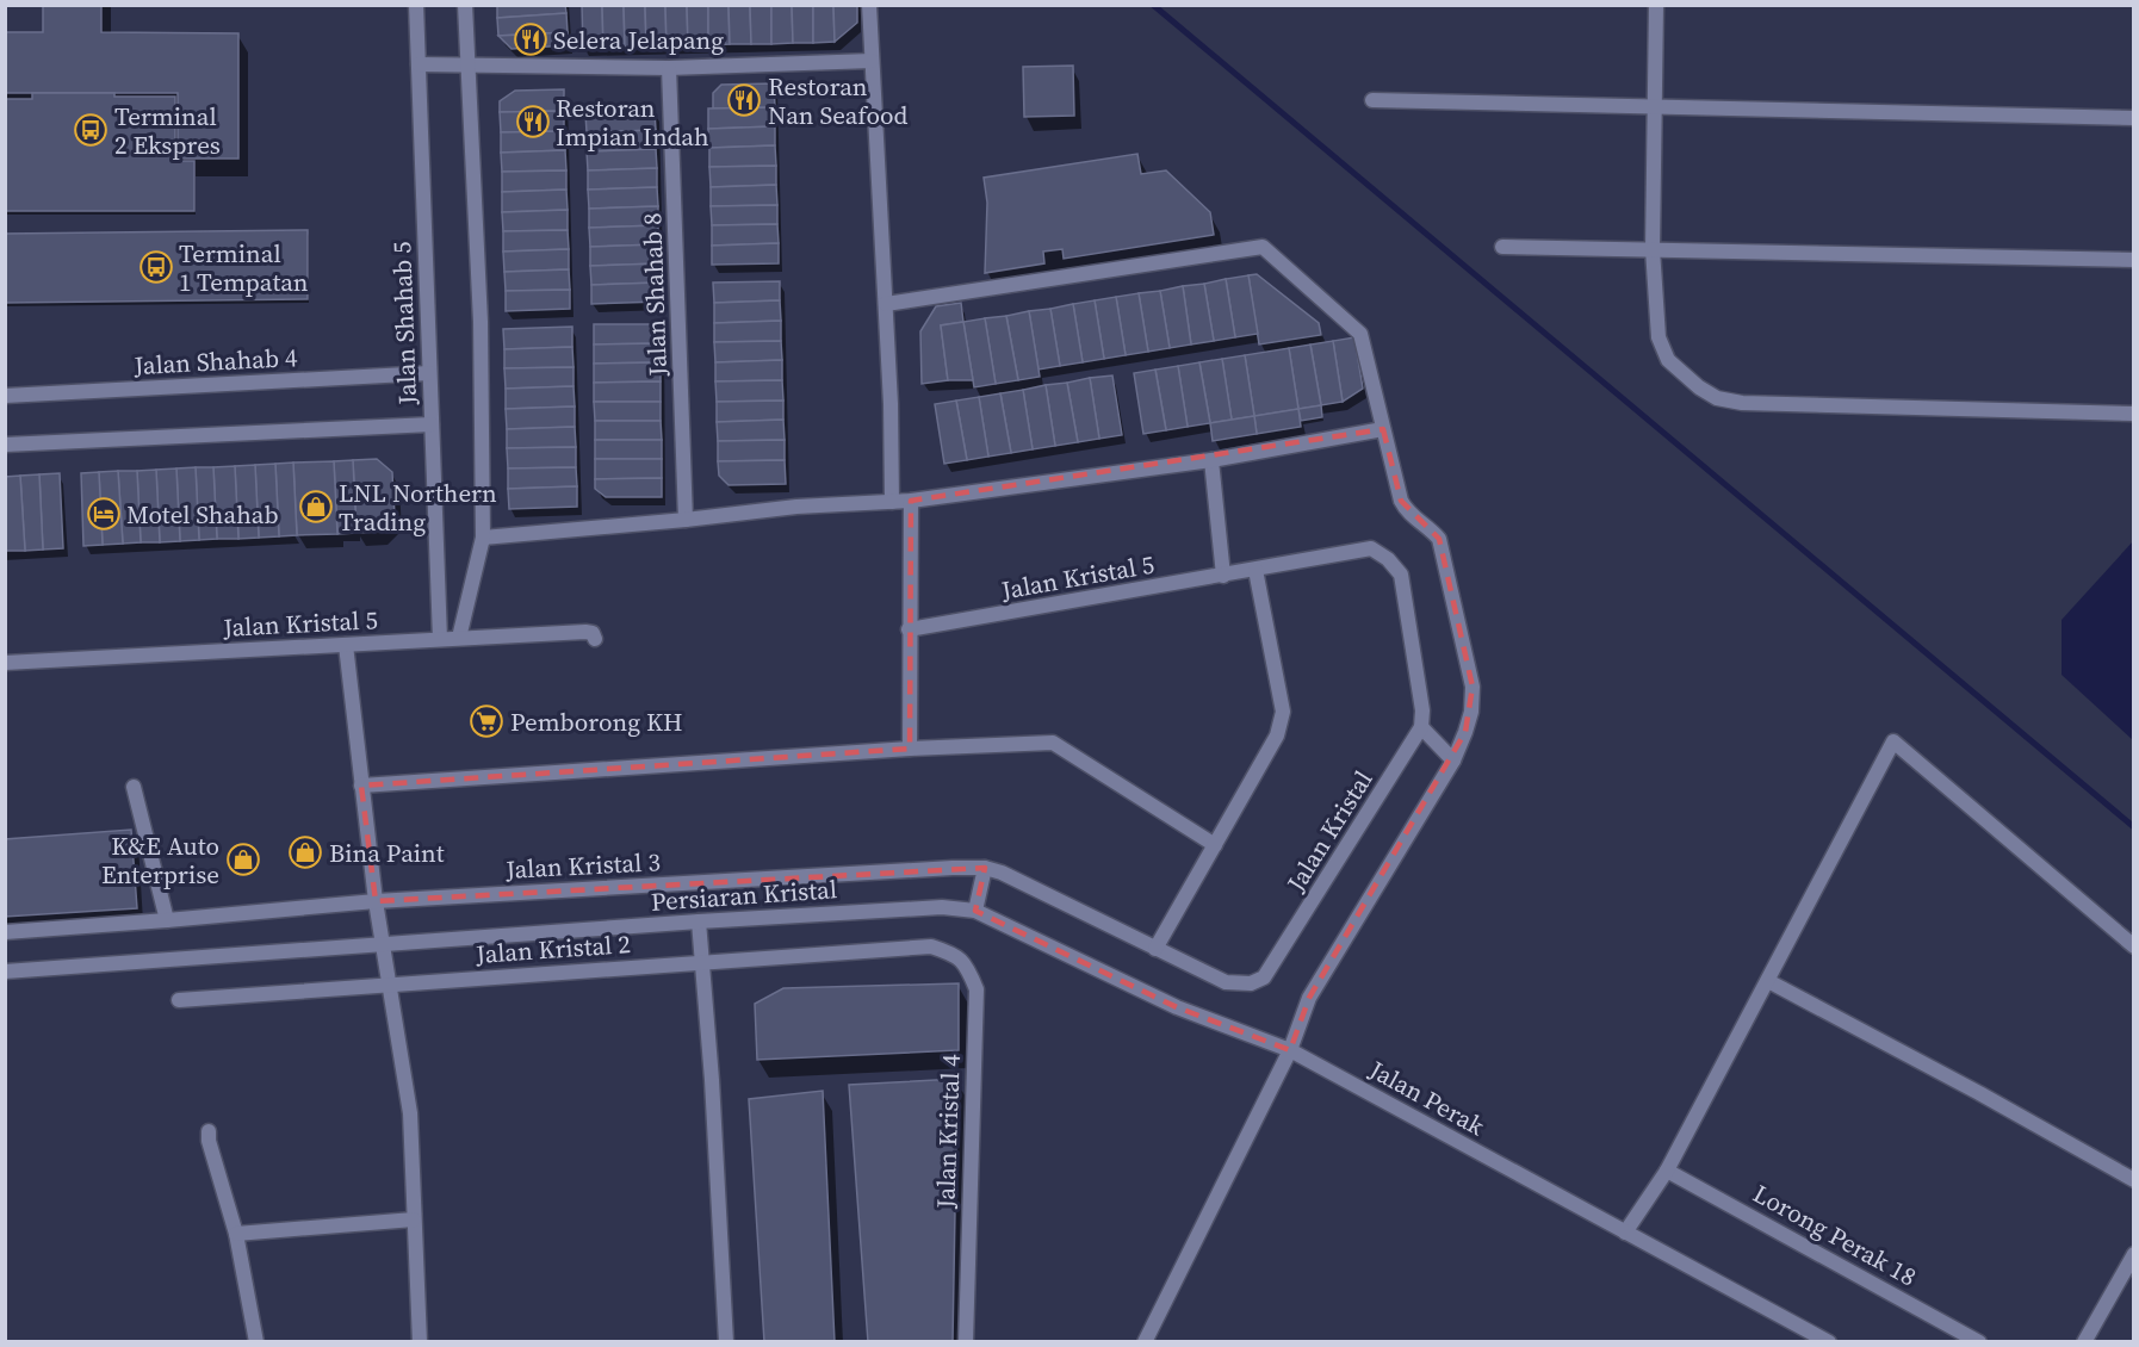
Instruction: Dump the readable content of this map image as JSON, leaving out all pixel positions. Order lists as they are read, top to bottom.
{
  "streets": {
    "street": [
      "Jalan Shahab 8",
      "Jalan Shahab 5",
      "Jalan Shahab 4",
      "Jalan Kristal 5",
      "Jalan Kristal",
      "Jalan Kristal 3",
      "Persiaran Kristal",
      "Jalan Kristal 2",
      "Jalan Perak",
      "Jalan Kristal 4",
      "Lorong Perak 18"
    ]
  },
  "crossings": [
    ["Jalan Shahab 5", "Jalan Shahab 4"],
    ["Jalan Shahab 5", "Jalan Kristal 5"],
    ["Jalan Kristal", "Jalan Kristal 3"],
    ["Persiaran Kristal", "Jalan Perak"],
    ["Jalan Kristal 2", "Jalan Kristal 4"]
  ],
  "places": {
    "restaurant": ["Selera Jelapang", "Restoran Nan Seafood", "Restoran Impian Indah"],
    "bus stop": ["Terminal 2 Ekspres", "Terminal 1 Tempatan"],
    "shop": ["LNL Northern Trading", "Bina Paint", "K&E Auto Enterprise"],
    "hotel": ["Motel Shahab"],
    "supermarket": ["Pemborong KH"]
  }
}
